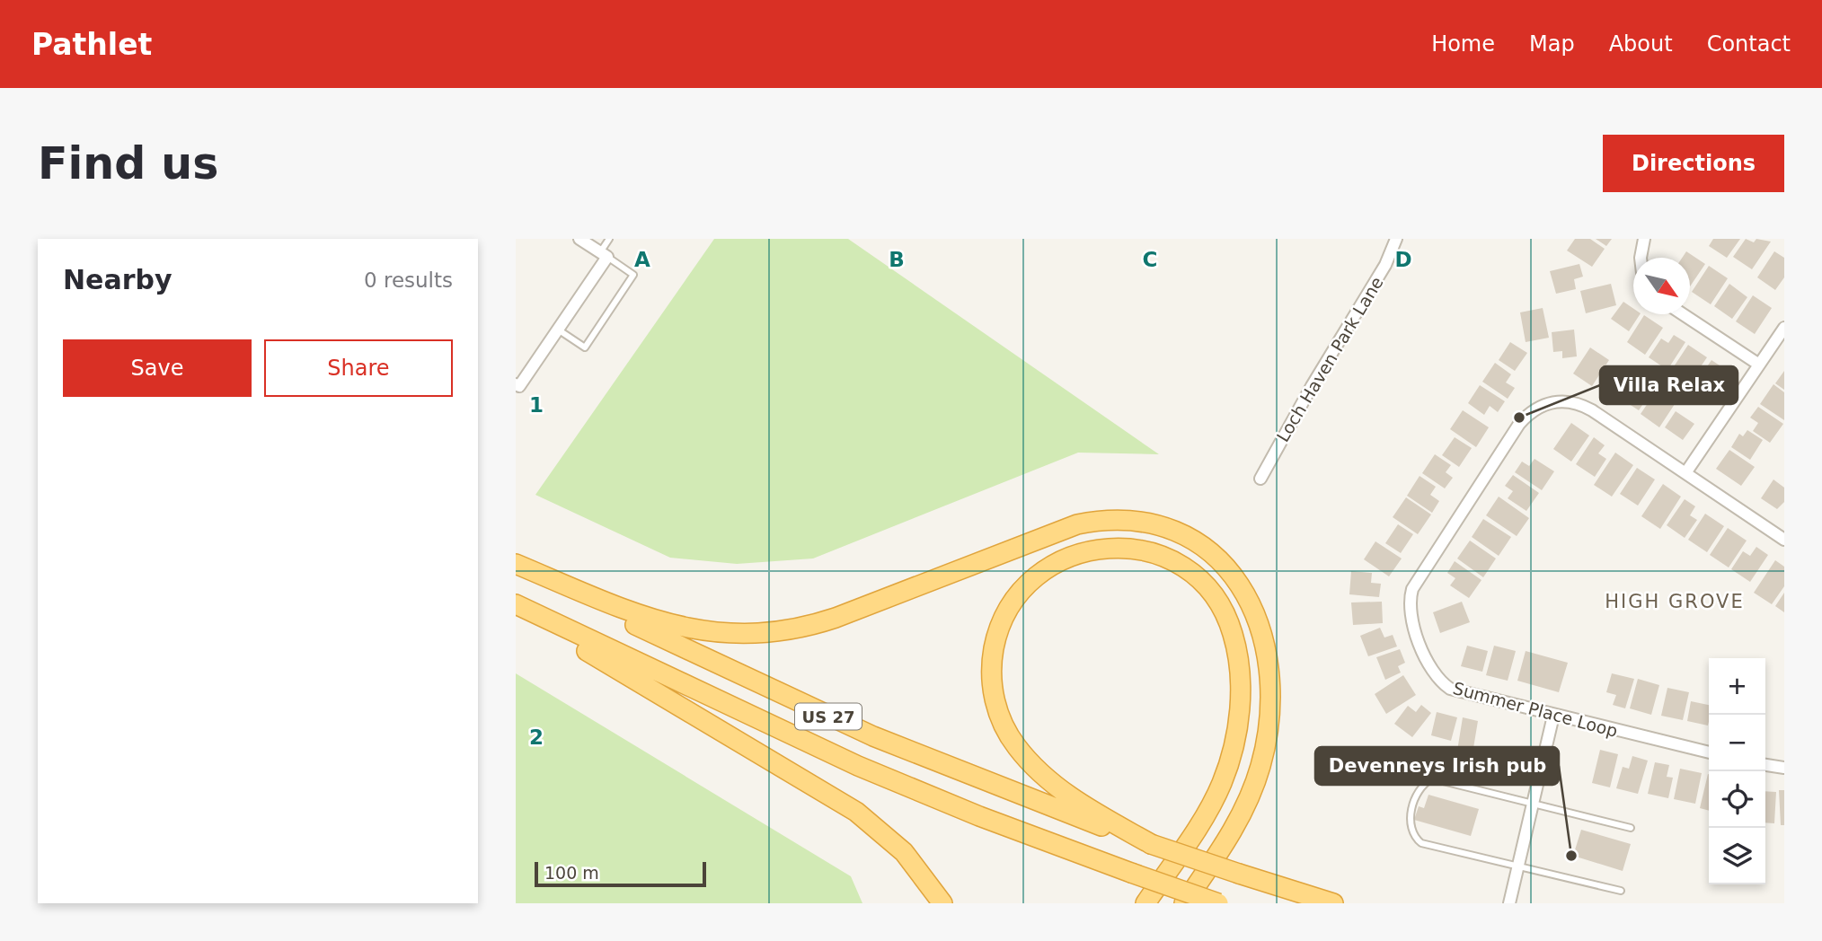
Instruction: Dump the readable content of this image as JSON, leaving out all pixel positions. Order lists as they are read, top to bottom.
{
  "streets": {
    "highway": ["US 27"],
    "street": ["Loch Haven Park Lane", "Summer Place Loop"]
  },
  "districts": ["HIGH GROVE"],
  "places": ["Villa Relax", "Devenneys Irish pub"],
  "scale_bar": "100 m",
  "north": "bottom right",
  "page": {
    "header": "Pathlet",
    "nav": [
      "Home",
      "Map",
      "About",
      "Contact"
    ],
    "buttons": [
      "Directions",
      ["Save", "Share"]
    ],
    "title": "Find us",
    "heading": ["Nearby", "0 results"],
    "map_buttons": ["+", "−"],
    "scale": "100 m"
  },
  "grid": {
    "columns": [
      "A",
      "B",
      "C",
      "D"
    ],
    "rows": ["1", "2"]
  }
}
